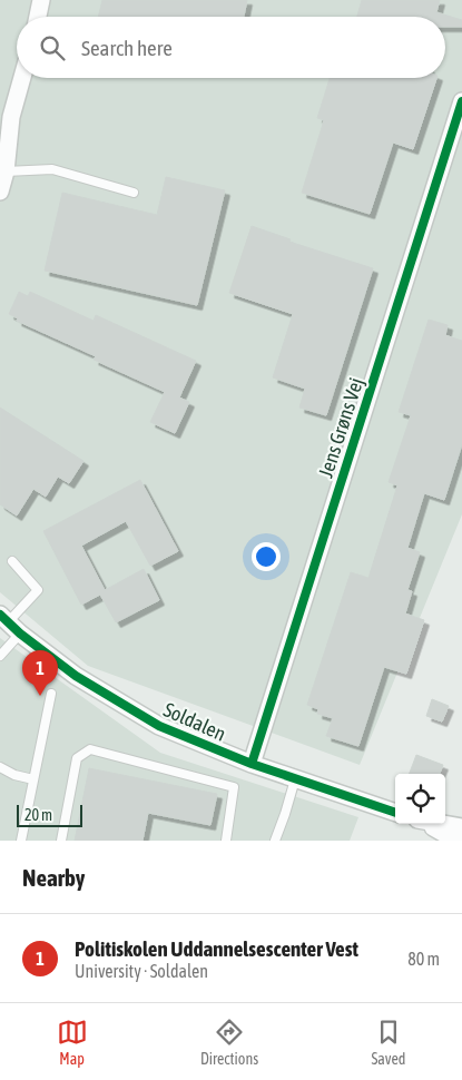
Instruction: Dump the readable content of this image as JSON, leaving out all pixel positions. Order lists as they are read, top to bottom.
{
  "streets": {
    "street": ["Jens Grøns Vej", "Soldalen"]
  },
  "crossings": [
    ["Jens Grøns Vej", "Soldalen"]
  ],
  "scale_bar": "20 m",
  "page": {
    "search": "Search here",
    "pins": "1",
    "scale": "20 m",
    "heading": "Nearby",
    "list": [
      {
        "mark": "1",
        "name": "Politiskolen Uddannelsescenter Vest",
        "note": "University · Soldalen",
        "value": "80 m"
      }
    ],
    "nav": ["Map", "Directions", "Saved"]
  }
}
